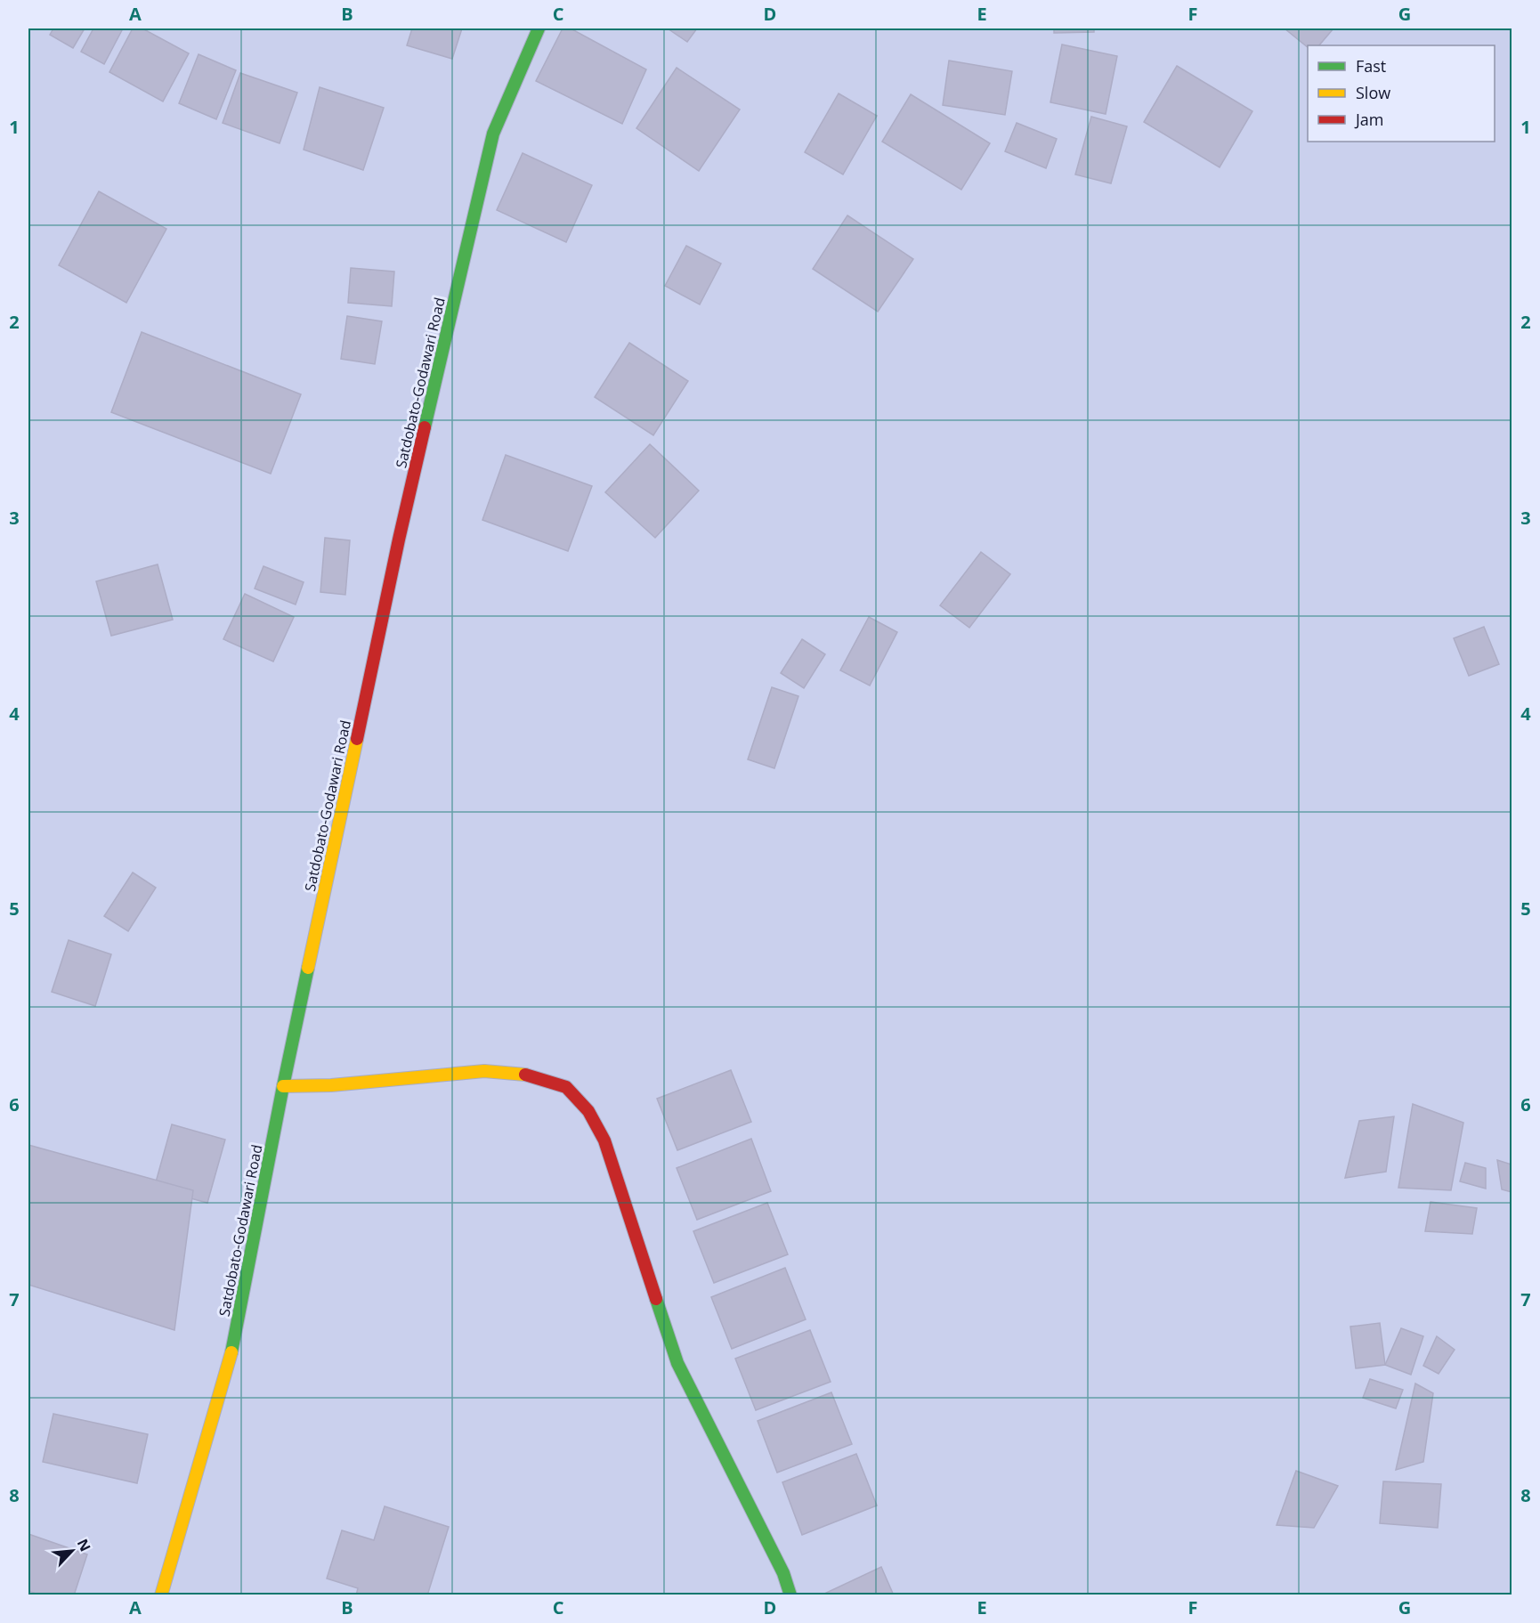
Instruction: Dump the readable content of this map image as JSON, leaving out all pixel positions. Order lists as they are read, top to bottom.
{
  "streets": {
    "street": ["Satdobato-Godawari Road"]
  },
  "legend": ["Fast", "Slow", "Jam"],
  "north": "top right",
  "grid": {
    "columns": [
      "A",
      "B",
      "C",
      "D",
      "E",
      "F",
      "G"
    ],
    "rows": [
      "1",
      "2",
      "3",
      "4",
      "5",
      "6",
      "7",
      "8"
    ]
  }
}
